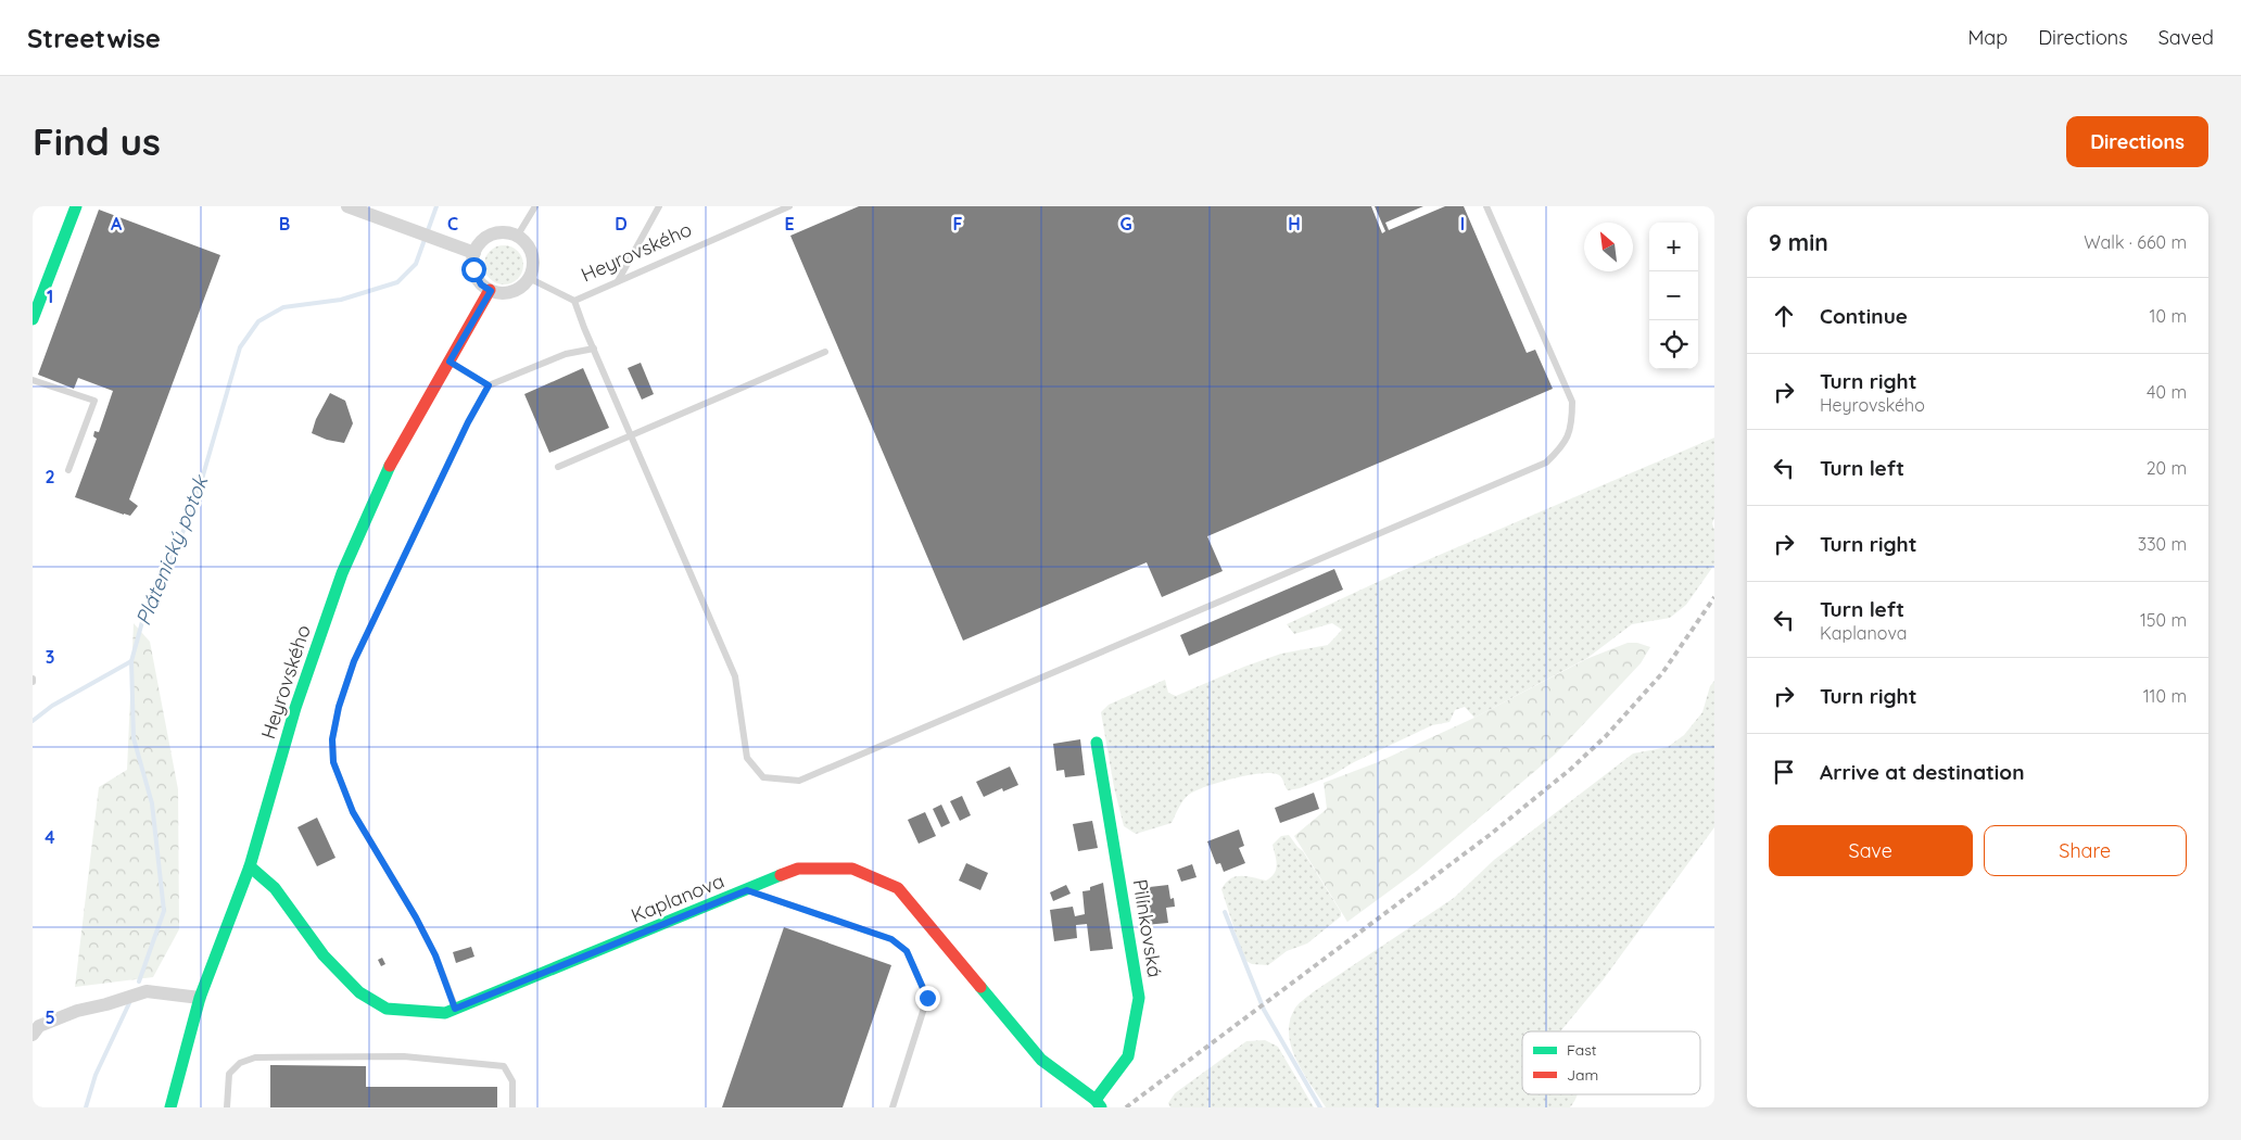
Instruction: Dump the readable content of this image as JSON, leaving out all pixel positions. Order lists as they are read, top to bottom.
{
  "streets": {
    "street": ["Heyrovského", "Kaplanova", "Pilínkovská"]
  },
  "crossings": [
    ["Heyrovského", "Kaplanova"],
    ["Kaplanova", "Pilínkovská"]
  ],
  "water": ["Plátenický potok"],
  "legend": ["Fast", "Jam"],
  "north": "top left",
  "page": {
    "header": "Streetwise",
    "nav": ["Map", "Directions", "Saved"],
    "buttons": [
      "Directions",
      ["Save", "Share"]
    ],
    "title": "Find us",
    "heading": ["9 min", "Walk · 660 m"],
    "map_buttons": ["+", "−"],
    "list": [
      ["Continue", "10 m"],
      ["Turn right", "Heyrovského", "40 m"],
      ["Turn left", "20 m"],
      ["Turn right", "330 m"],
      ["Turn left", "Kaplanova", "150 m"],
      ["Turn right", "110 m"],
      "Arrive at destination"
    ]
  },
  "grid": {
    "columns": [
      "A",
      "B",
      "C",
      "D",
      "E",
      "F",
      "G",
      "H",
      "I"
    ],
    "rows": [
      "1",
      "2",
      "3",
      "4",
      "5"
    ]
  }
}
